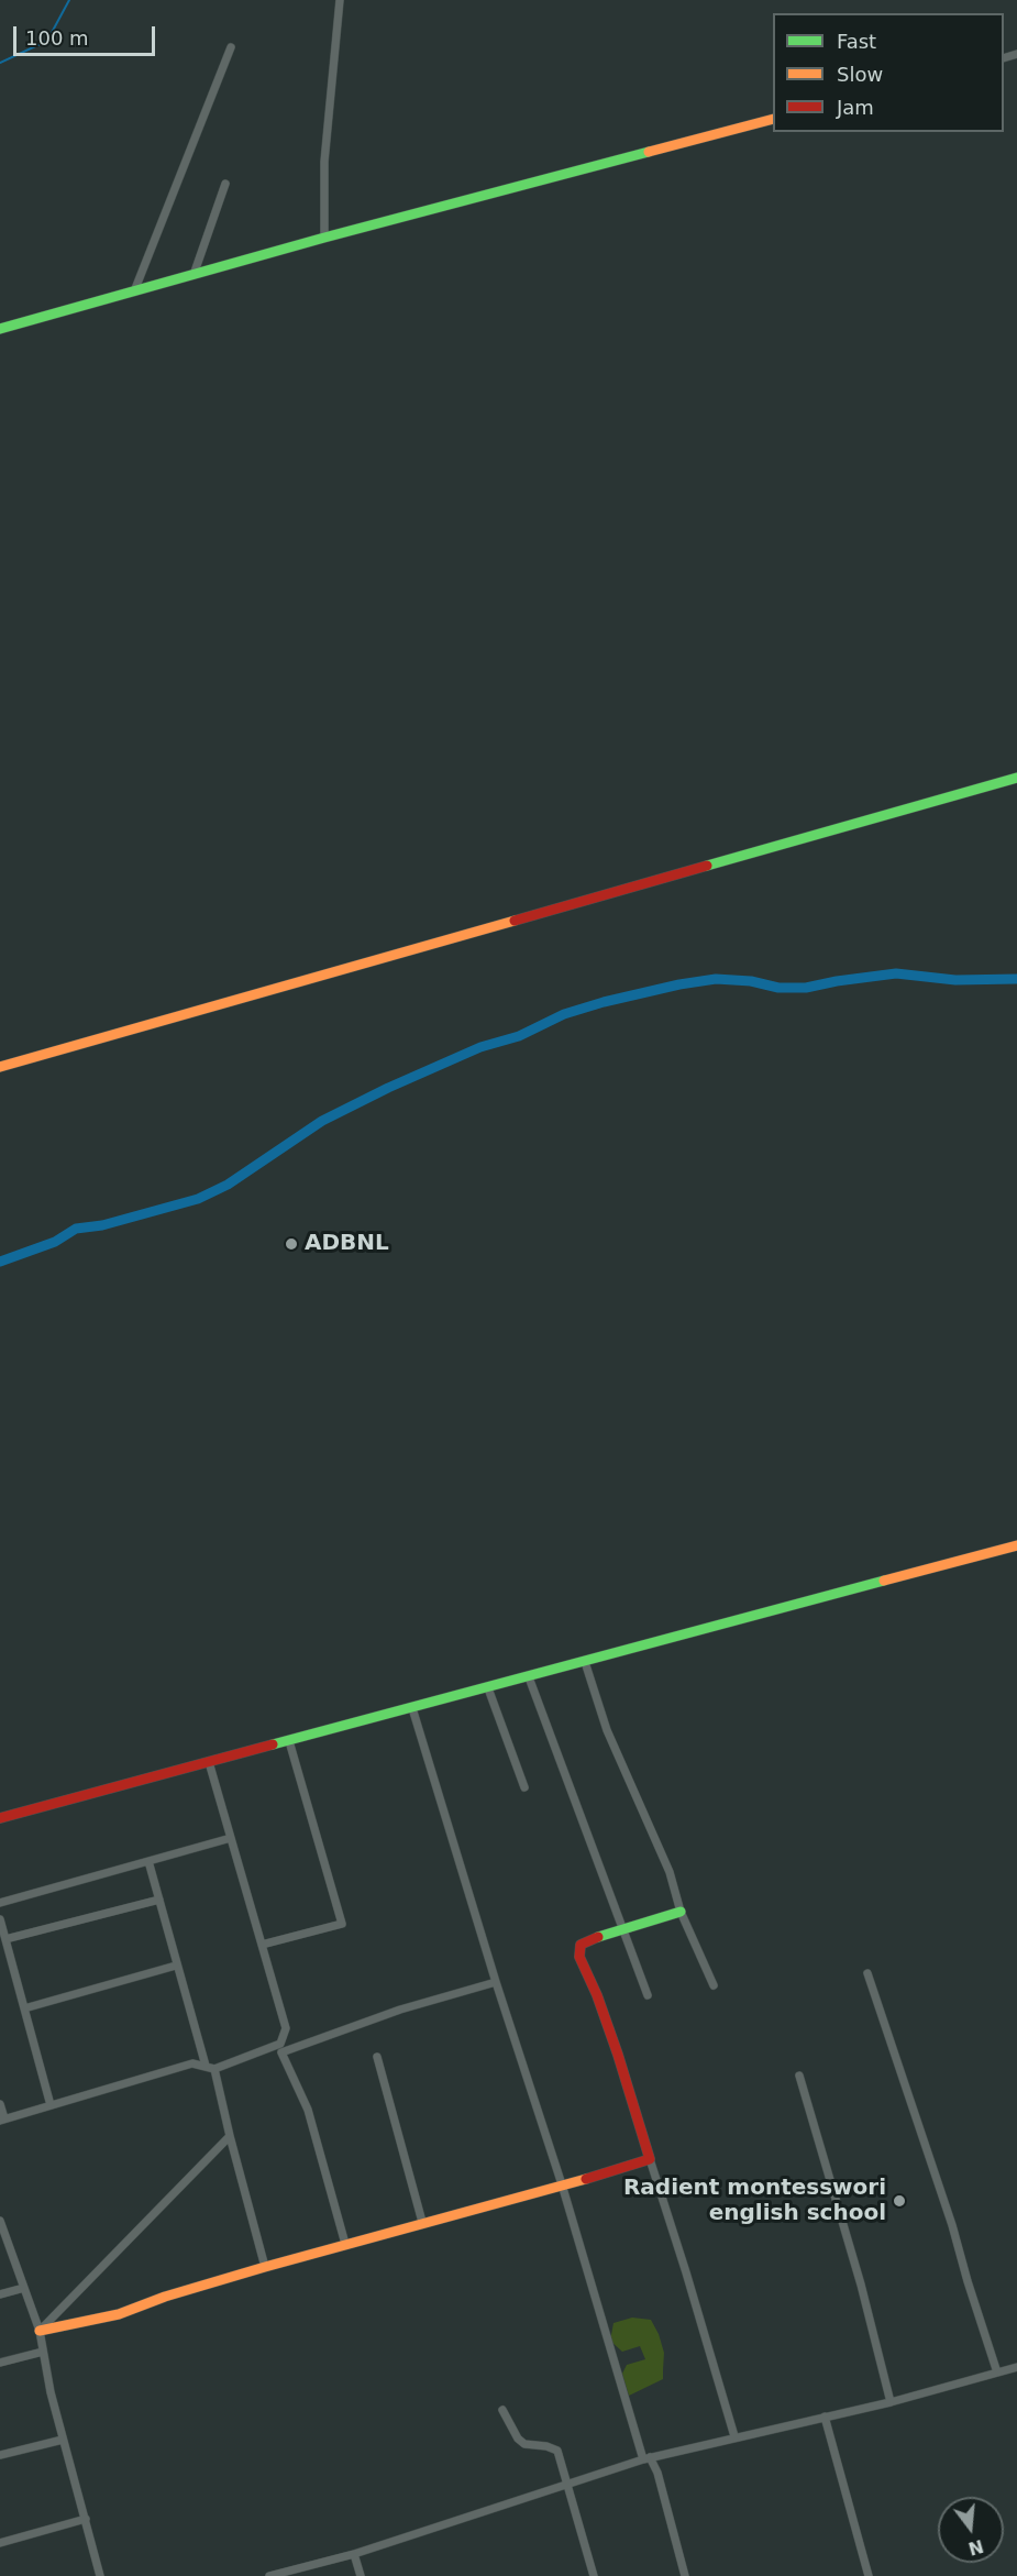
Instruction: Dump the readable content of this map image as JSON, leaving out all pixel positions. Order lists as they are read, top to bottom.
{
  "places": ["ADBNL", "Radient montesswori english school"],
  "legend": ["Fast", "Slow", "Jam"],
  "scale_bar": "100 m",
  "north": "bottom"
}
